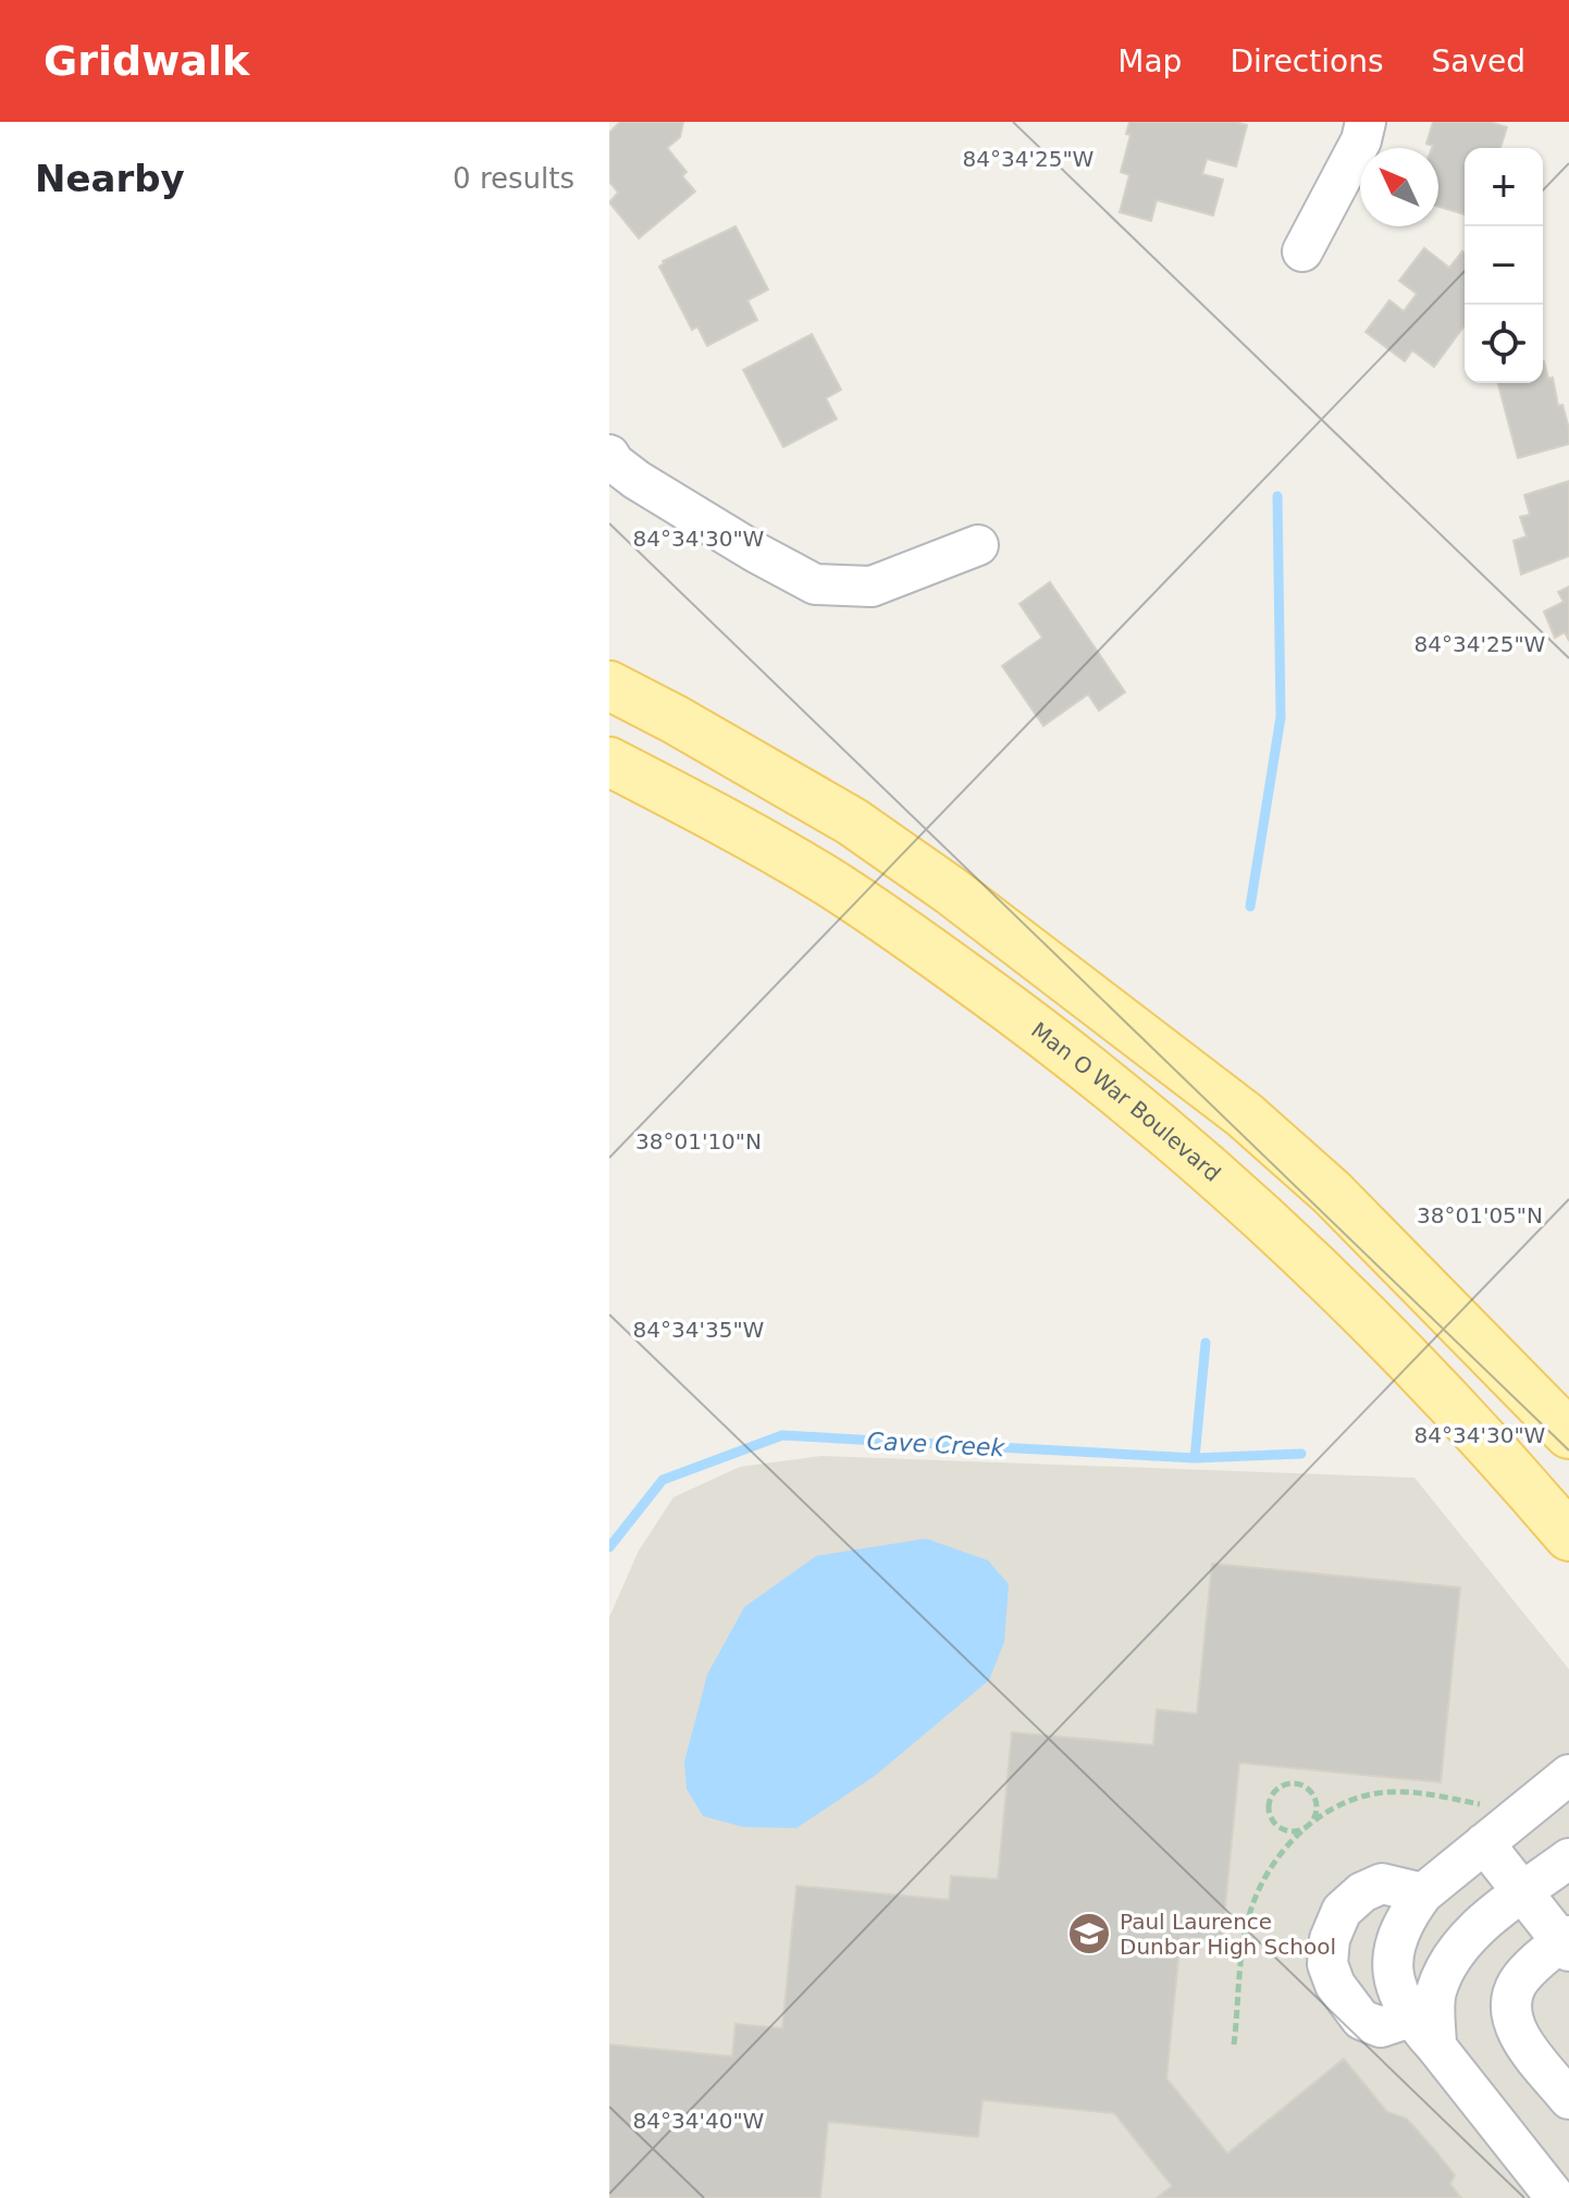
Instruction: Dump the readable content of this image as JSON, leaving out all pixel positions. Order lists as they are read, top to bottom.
{
  "streets": {
    "main road": ["Man O War Boulevard"]
  },
  "water": ["Cave Creek"],
  "places": {
    "school or university": ["Paul Laurence Dunbar High School"]
  },
  "north": "top left",
  "page": {
    "header": "Gridwalk",
    "nav": ["Map", "Directions", "Saved"],
    "heading": ["Nearby", "0 results"],
    "map_buttons": ["+", "−"]
  },
  "coordinates": [
    "84°34'25\"W",
    "84°34'30\"W",
    "38°01'10\"N",
    "38°01'05\"N",
    "84°34'35\"W",
    "84°34'40\"W"
  ]
}
